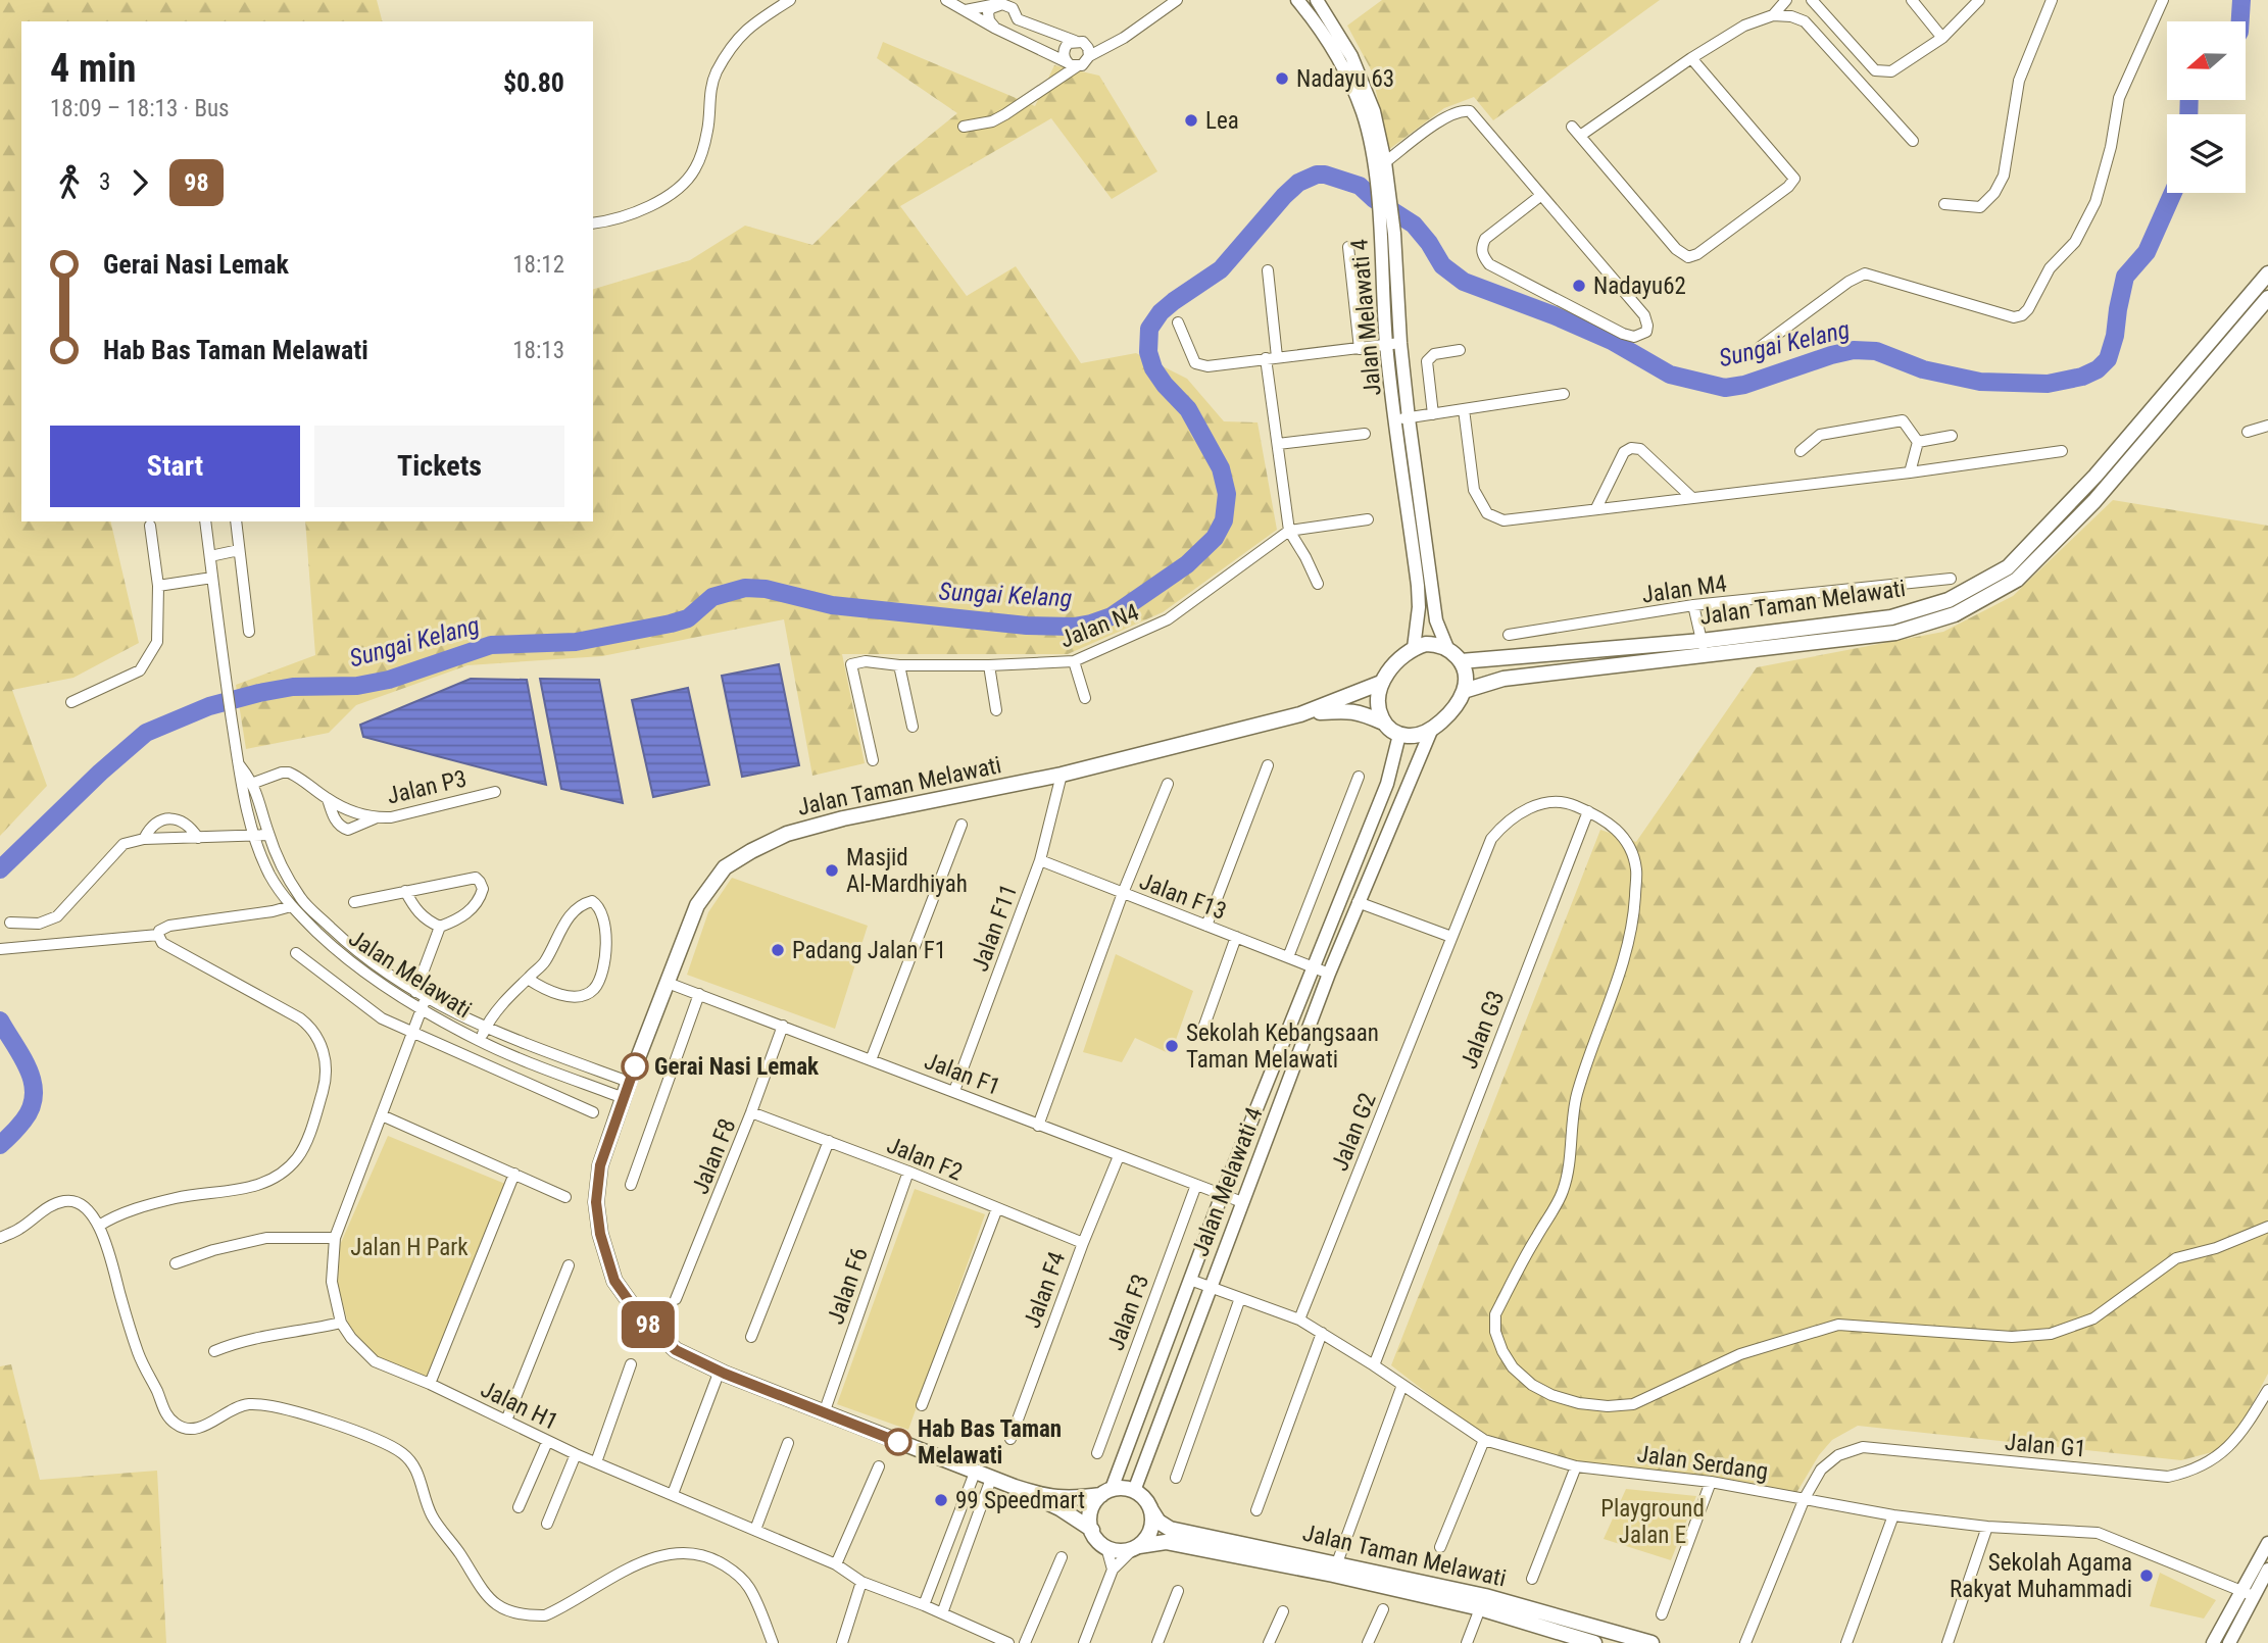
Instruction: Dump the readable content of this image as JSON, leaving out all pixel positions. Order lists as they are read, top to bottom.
{
  "streets": {
    "main road": ["Jalan Taman Melawati"],
    "street": [
      "Jalan Melawati 4",
      "Jalan M4",
      "Jalan N4",
      "Jalan P3",
      "Jalan F13",
      "Jalan F11",
      "Jalan Melawati",
      "Jalan G3",
      "Jalan F1",
      "Jalan G2",
      "Jalan F8",
      "Jalan F2",
      "Jalan F6",
      "Jalan F4",
      "Jalan F3",
      "Jalan H1",
      "Jalan G1",
      "Jalan Serdang"
    ]
  },
  "crossings": [
    ["Jalan Melawati 4", "Jalan Taman Melawati"],
    ["Jalan Melawati 4", "Jalan F13"],
    ["Jalan Melawati 4", "Jalan F1"],
    ["Jalan Melawati 4", "Jalan Serdang"],
    ["Jalan Taman Melawati", "Jalan F11"],
    ["Jalan Taman Melawati", "Jalan Melawati"],
    ["Jalan Taman Melawati", "Jalan F1"],
    ["Jalan Taman Melawati", "Jalan F6"],
    ["Jalan P3", "Jalan Melawati"],
    ["Jalan F13", "Jalan F11"],
    ["Jalan F11", "Jalan F1"],
    ["Jalan Melawati", "Jalan H1"],
    ["Jalan G3", "Jalan G2"],
    ["Jalan G3", "Jalan Serdang"],
    ["Jalan F1", "Jalan F8"],
    ["Jalan F1", "Jalan F4"],
    ["Jalan F1", "Jalan F3"],
    ["Jalan G2", "Jalan Serdang"],
    ["Jalan F8", "Jalan F2"],
    ["Jalan F2", "Jalan F6"],
    ["Jalan F2", "Jalan F4"],
    ["Jalan G1", "Jalan Serdang"]
  ],
  "water": ["Sungai Kelang"],
  "parks": ["Jalan H Park", "Playground Jalan E"],
  "places": [
    "Nadayu 63",
    "Lea",
    "Nadayu62",
    "Masjid Al-Mardhiyah",
    "Padang Jalan F1",
    "Sekolah Kebangsaan Taman Melawati",
    "Gerai Nasi Lemak",
    "Hab Bas Taman Melawati",
    "99 Speedmart",
    "Sekolah Agama Rakyat Muhammadi"
  ],
  "lines": ["bus line 98"],
  "north": "left",
  "page": {
    "on_map": "98",
    "heading": ["4 min", "18:09 – 18:13 · Bus", "$0.80"],
    "legs": ["3", "98"],
    "list": [
      {
        "name": "Gerai Nasi Lemak",
        "value": "18:12"
      },
      {
        "name": "Hab Bas Taman Melawati",
        "value": "18:13"
      }
    ],
    "buttons": ["Start", "Tickets"]
  }
}
